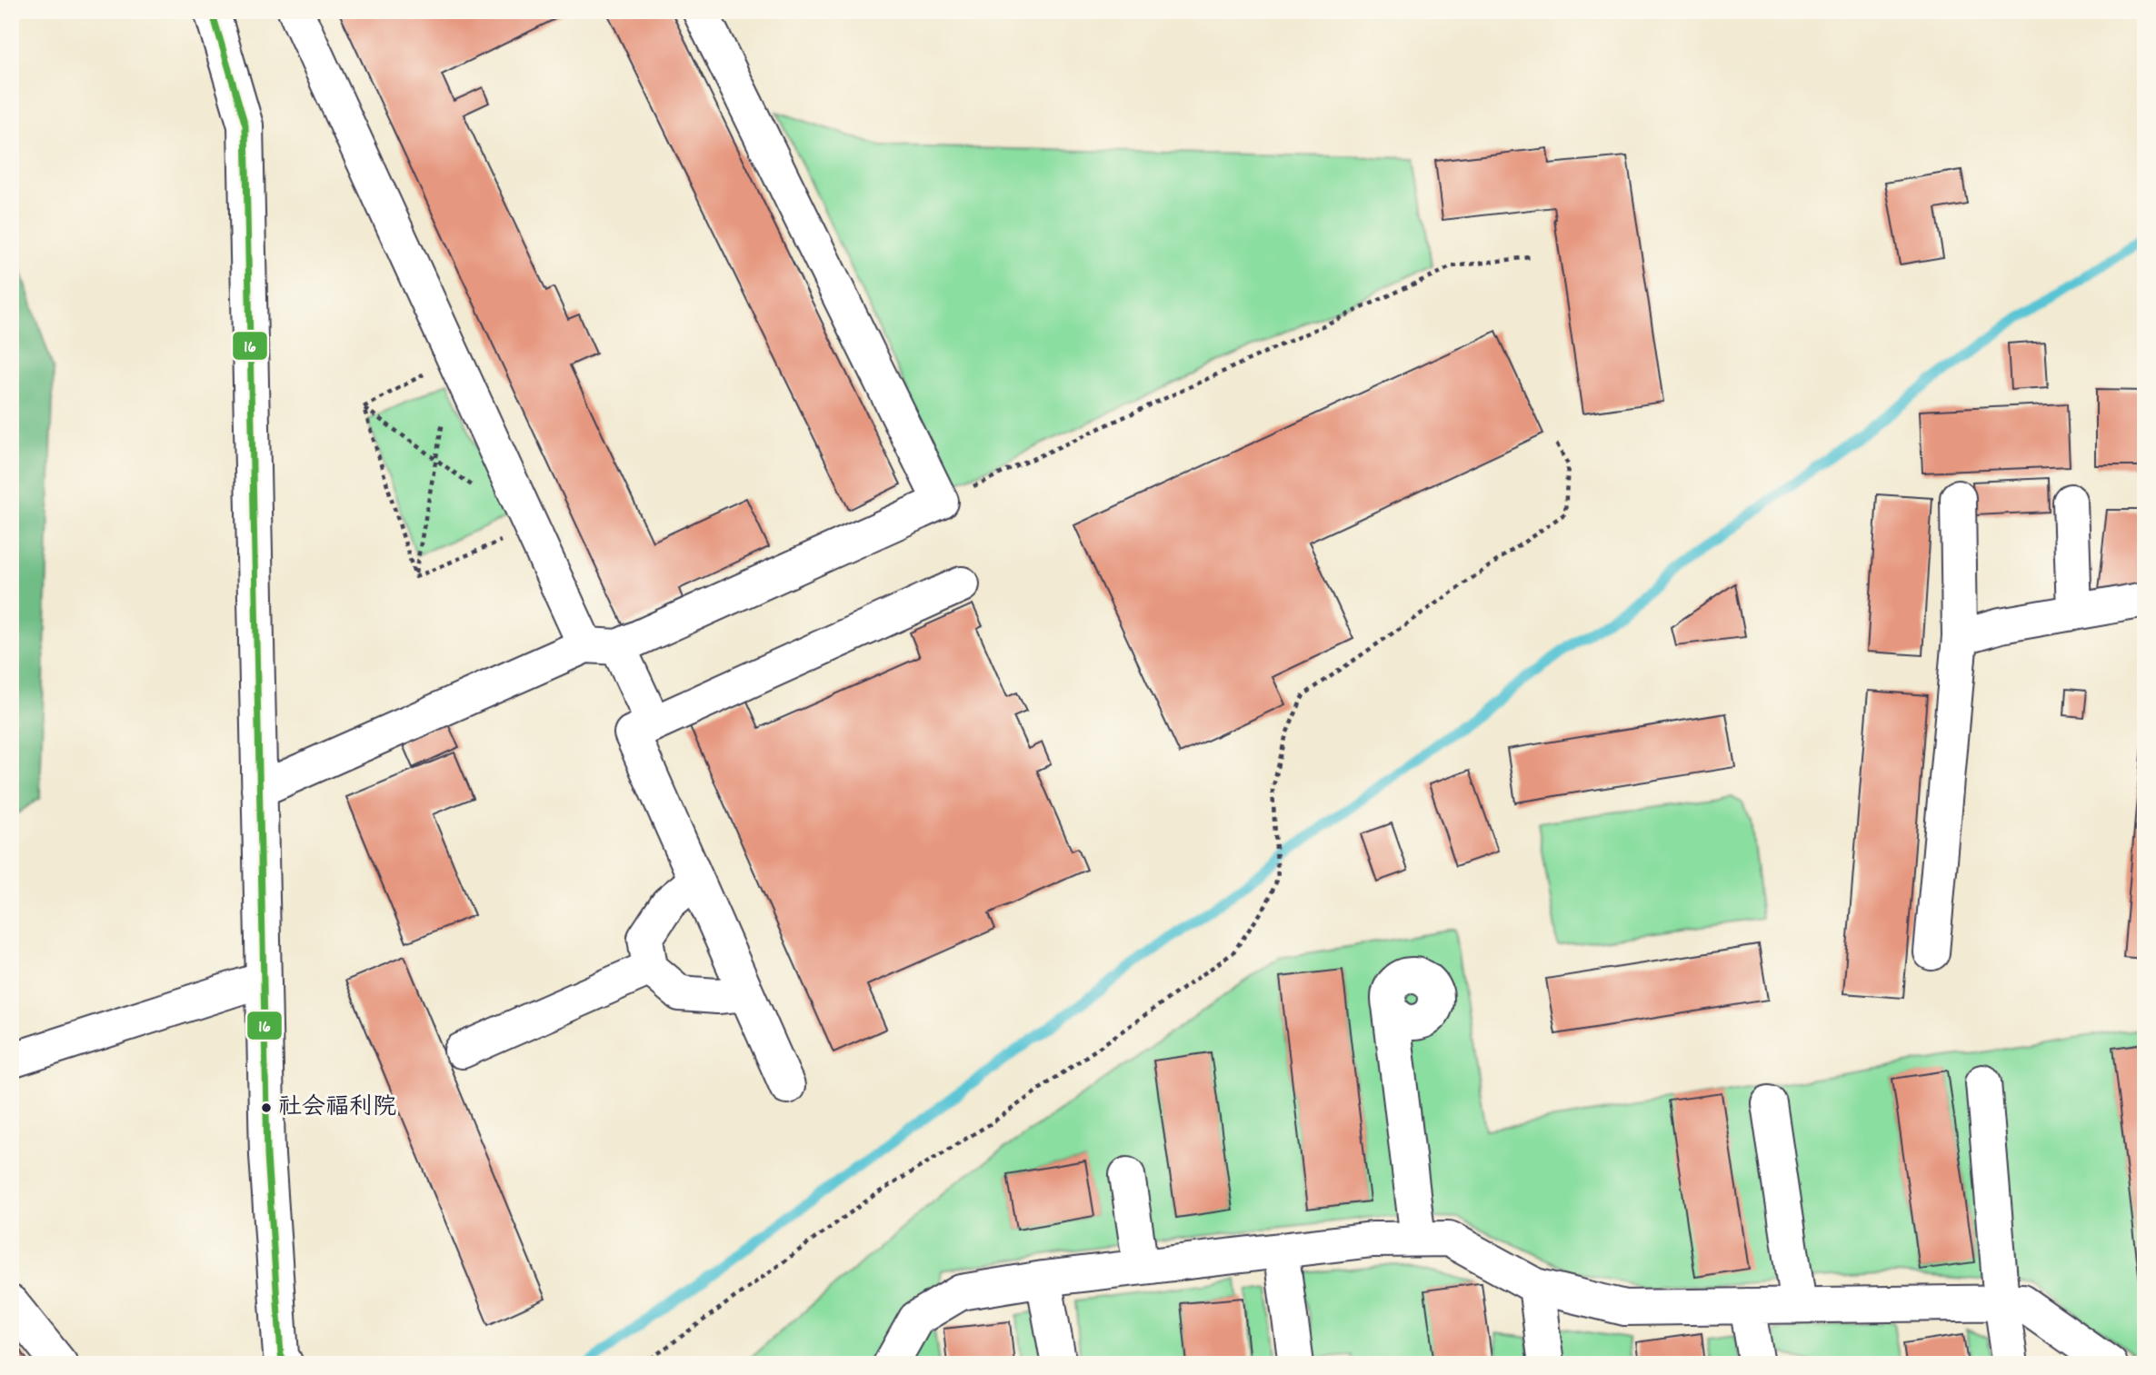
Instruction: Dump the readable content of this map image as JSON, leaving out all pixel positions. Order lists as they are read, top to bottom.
{
  "places": ["社会福利院"],
  "lines": ["transit line 16"]
}
